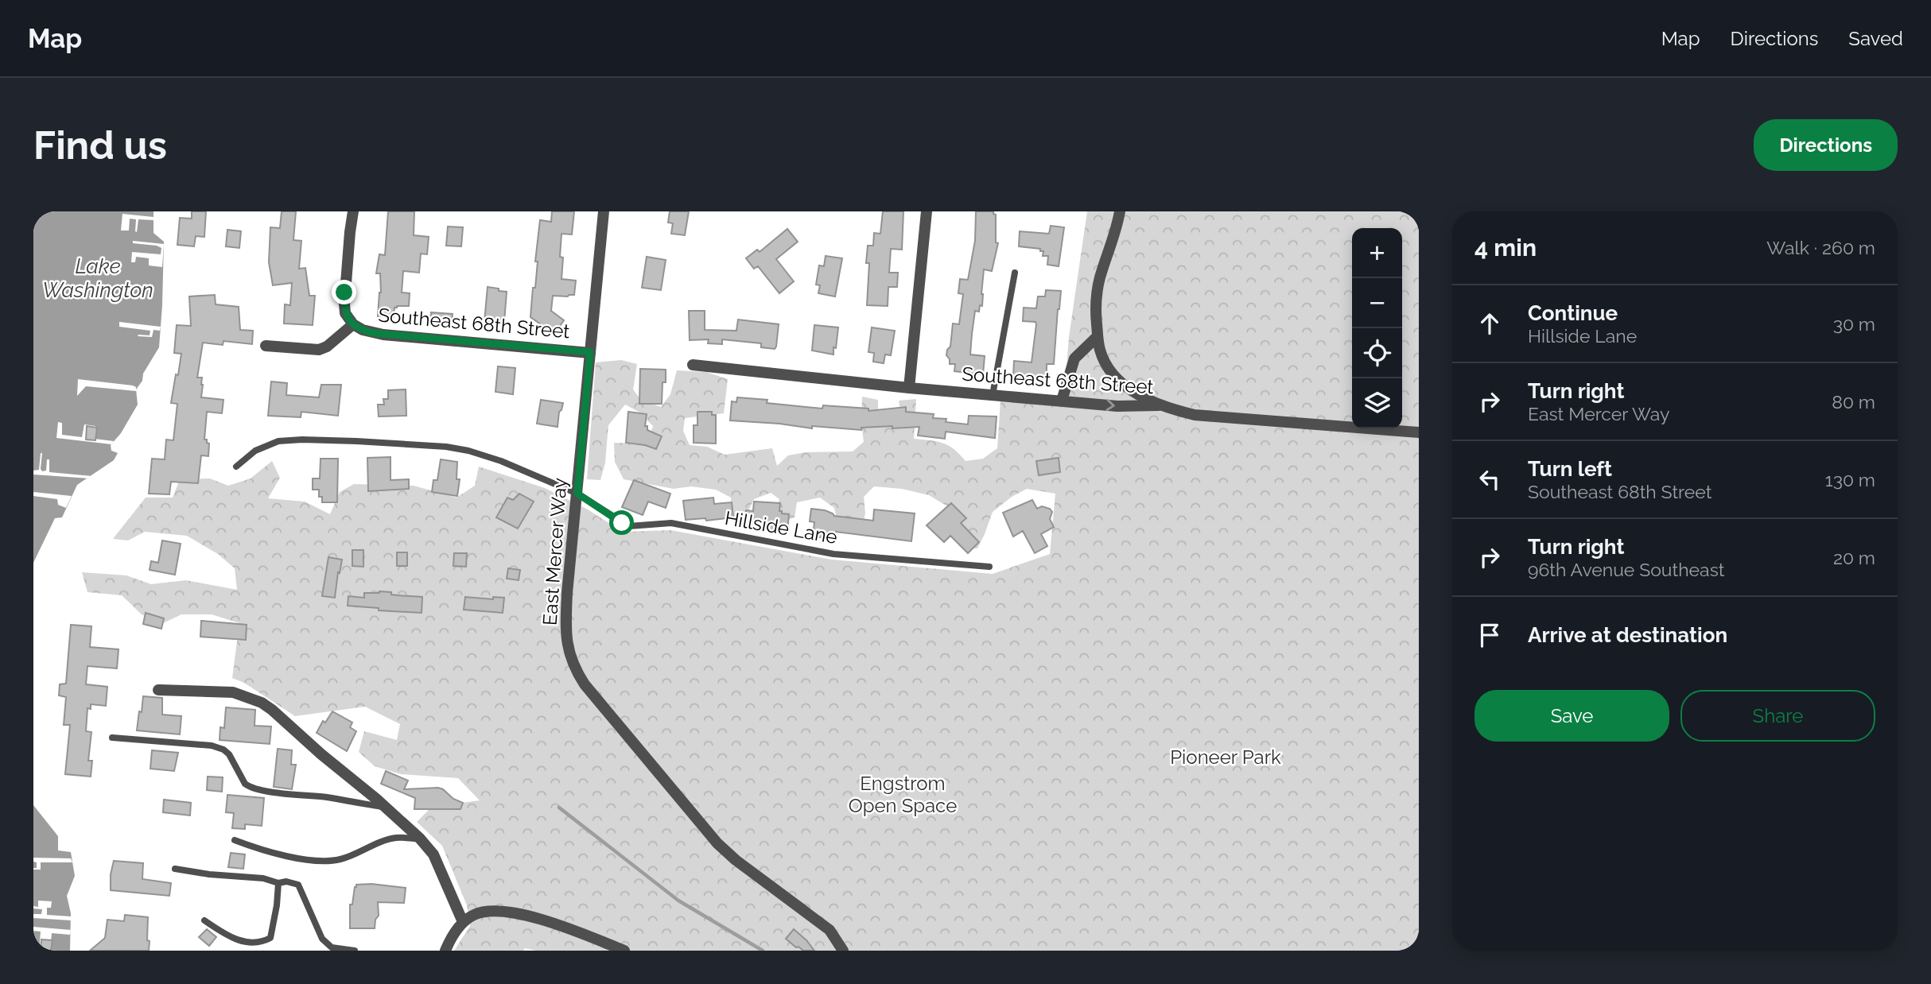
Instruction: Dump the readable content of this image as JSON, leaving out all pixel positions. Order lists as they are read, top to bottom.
{
  "streets": {
    "street": ["Southeast 68th Street", "East Mercer Way"],
    "lane": ["Hillside Lane"]
  },
  "crossings": [
    ["Southeast 68th Street", "East Mercer Way"],
    ["Hillside Lane", "East Mercer Way"]
  ],
  "water": ["Lake Washington"],
  "parks": ["Pioneer Park", "Engstrom Open Space"],
  "page": {
    "header": "Map",
    "nav": ["Map", "Directions", "Saved"],
    "buttons": [
      "Directions",
      ["Save", "Share"]
    ],
    "title": "Find us",
    "heading": ["4 min", "Walk · 260 m"],
    "map_buttons": ["+", "−"],
    "list": [
      ["Continue", "Hillside Lane", "30 m"],
      ["Turn right", "East Mercer Way", "80 m"],
      ["Turn left", "Southeast 68th Street", "130 m"],
      ["Turn right", "96th Avenue Southeast", "20 m"],
      "Arrive at destination"
    ]
  }
}
